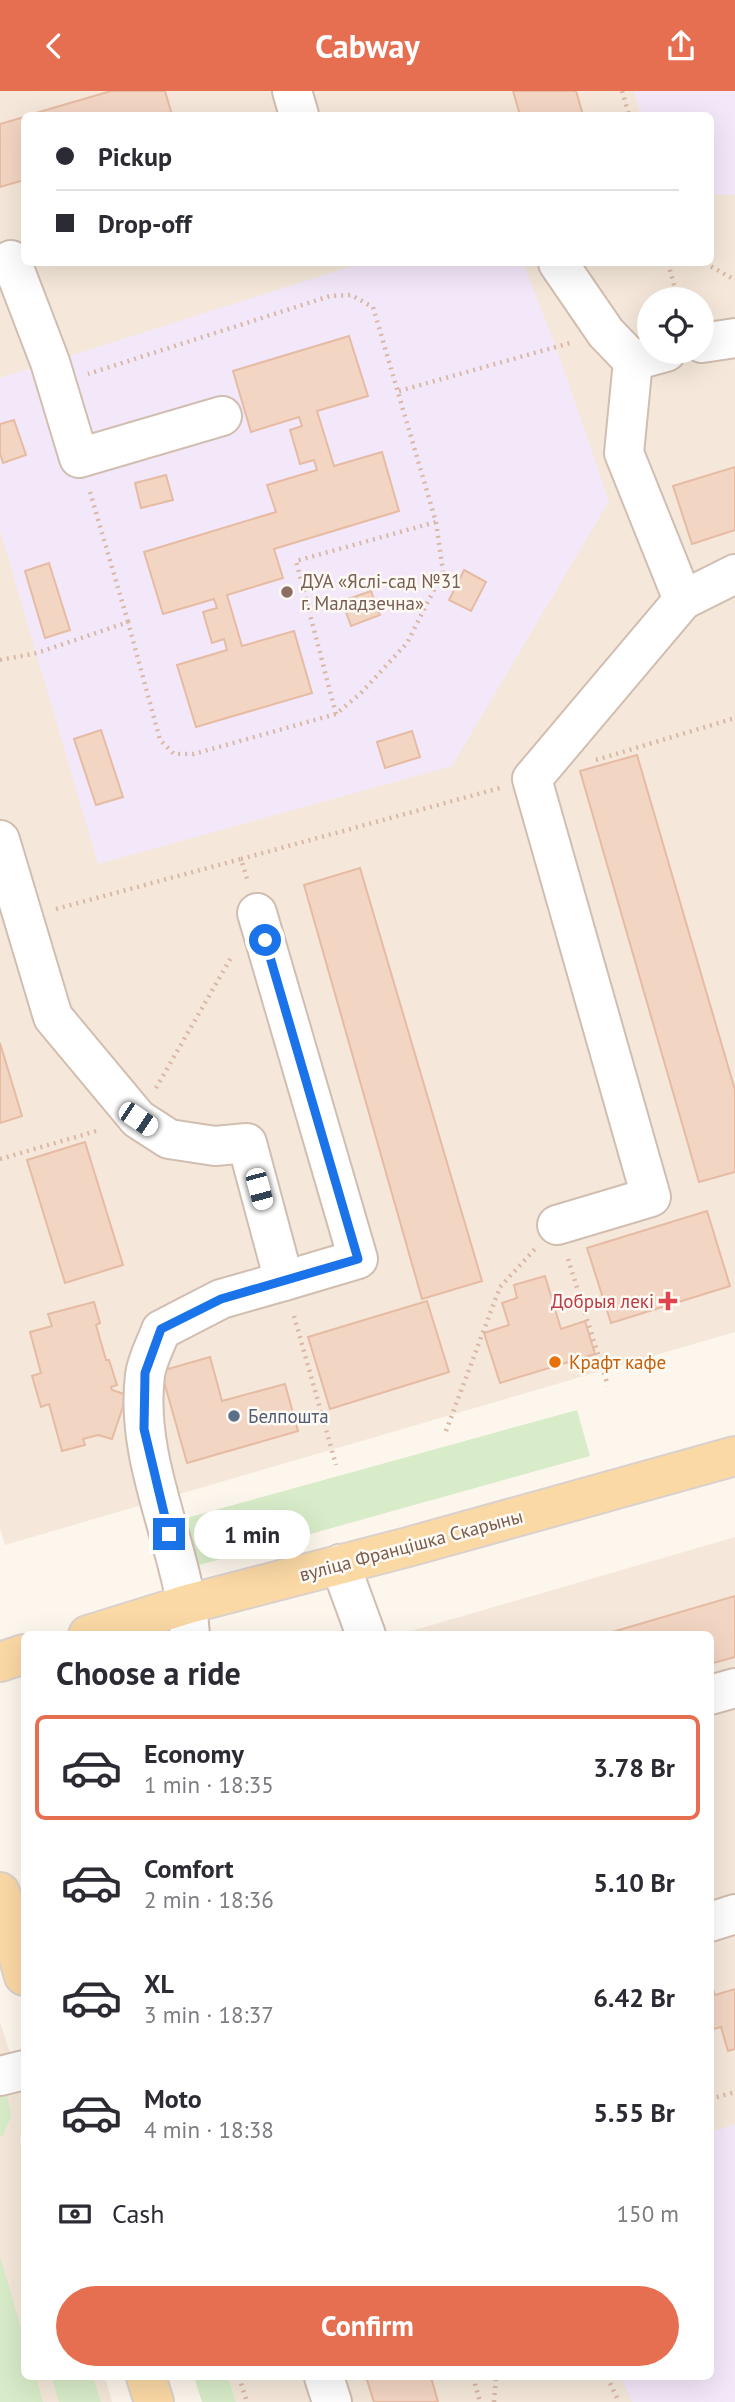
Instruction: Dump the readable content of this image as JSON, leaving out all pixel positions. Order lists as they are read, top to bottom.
{
  "streets": {
    "main road": ["вуліца Францішка Скарыны"]
  },
  "places": {
    "other": ["ДУА «Яслі-сад №31 г. Маладзечна»", "Крафт кафе", "Белпошта"],
    "health": ["Добрыя лекі"]
  },
  "page": {
    "header": "Cabway",
    "banner": ["Pickup", "Drop-off"],
    "bubble": "1 min",
    "heading": "Choose a ride",
    "list": [
      {
        "name": "Economy",
        "note": "1 min · 18:35",
        "value": "3.78 Br"
      },
      {
        "name": "Comfort",
        "note": "2 min · 18:36",
        "value": "5.10 Br"
      },
      {
        "name": "XL",
        "note": "3 min · 18:37",
        "value": "6.42 Br"
      },
      {
        "name": "Moto",
        "note": "4 min · 18:38",
        "value": "5.55 Br"
      }
    ],
    "pay": ["Cash", "150 m"],
    "buttons": "Confirm"
  }
}
